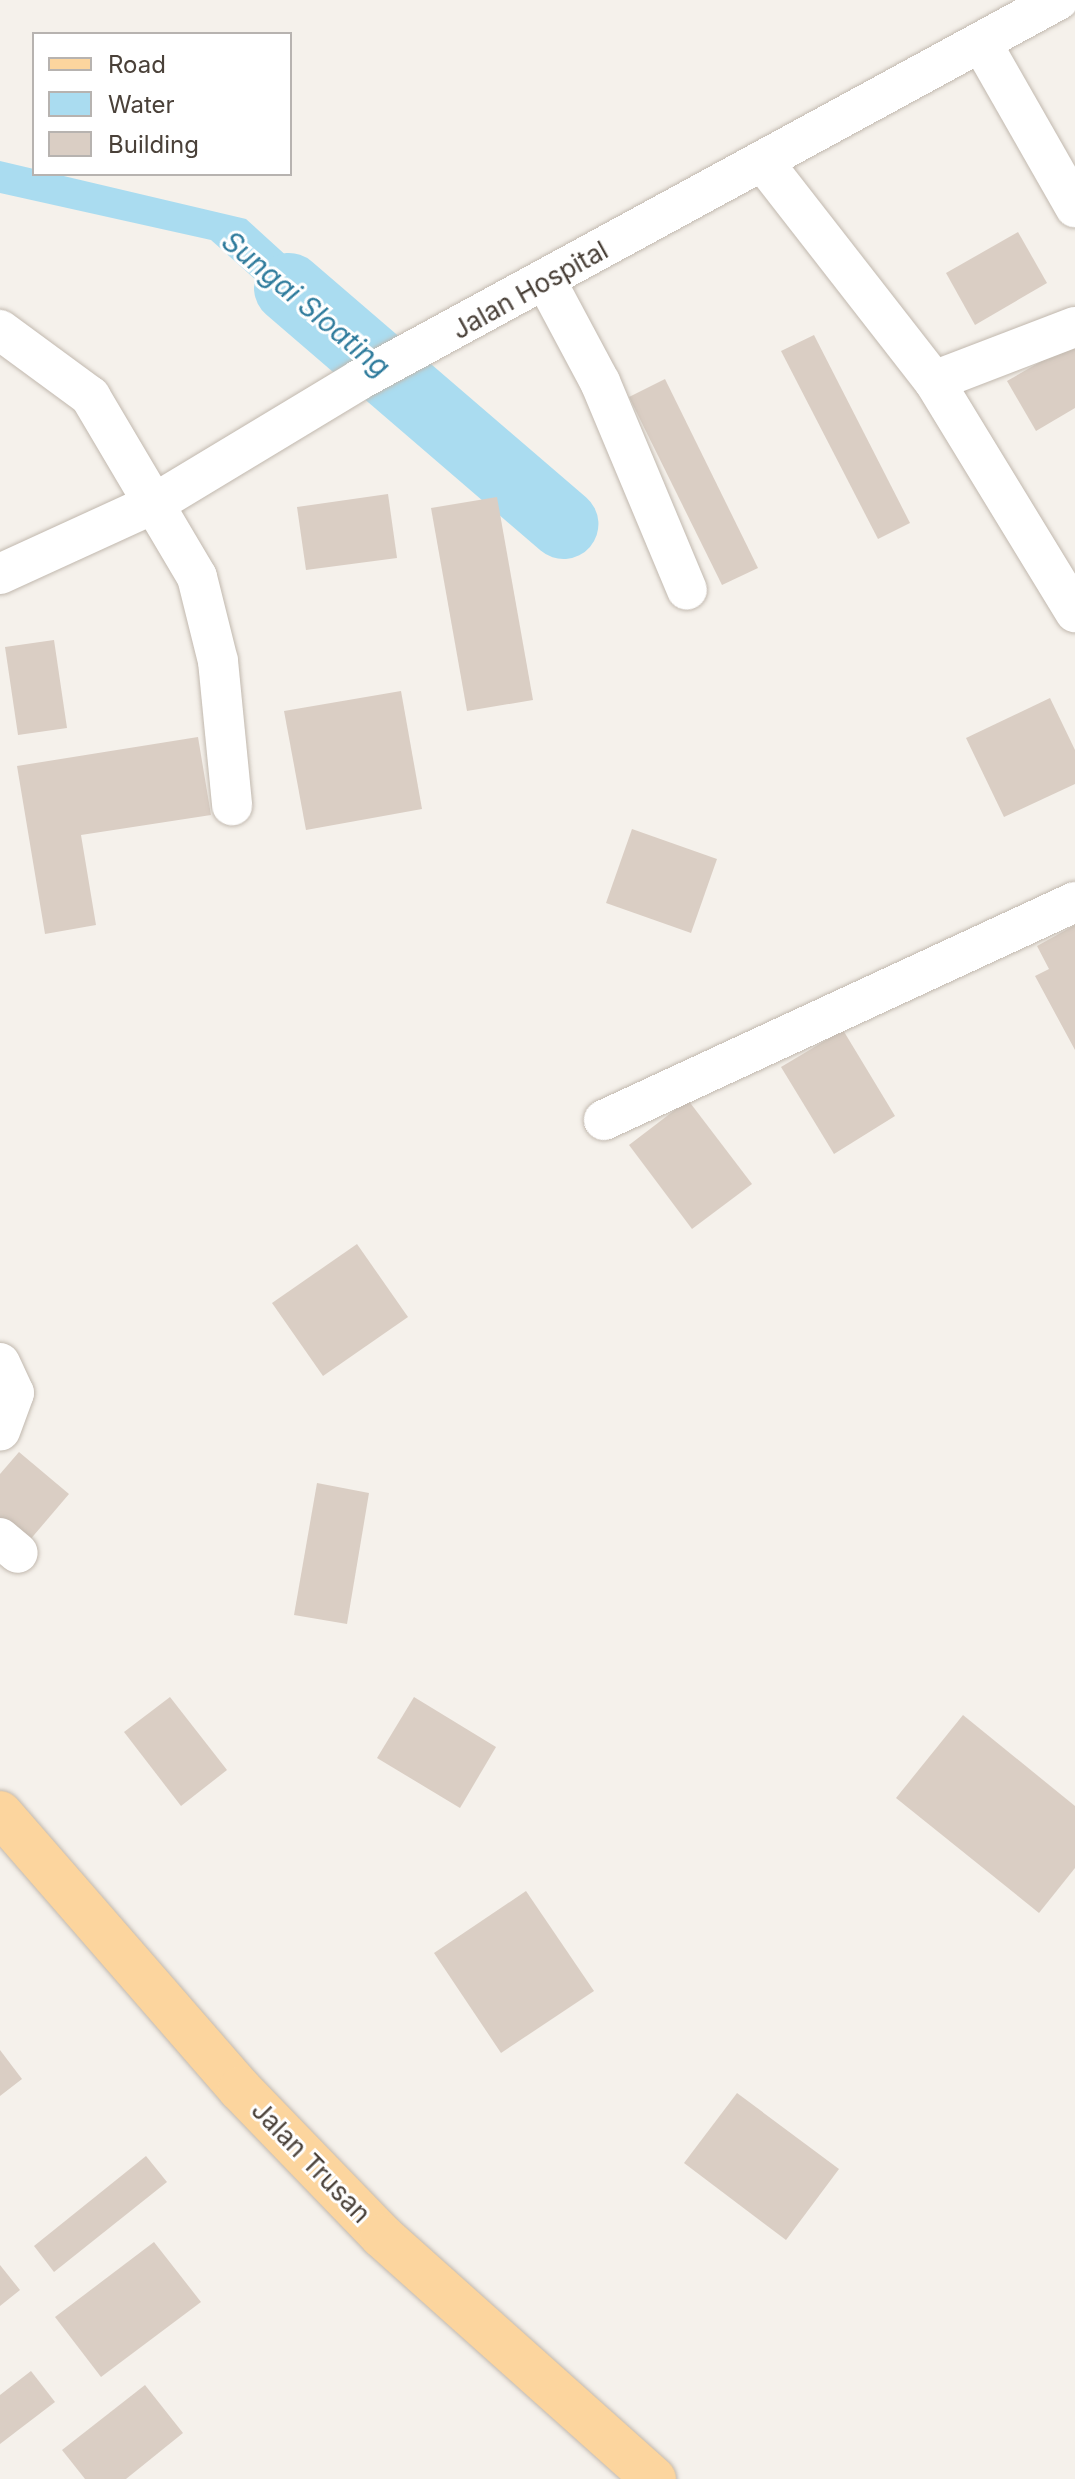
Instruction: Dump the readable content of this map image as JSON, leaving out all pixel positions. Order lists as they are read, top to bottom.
{
  "streets": {
    "main road": ["Jalan Trusan"],
    "street": ["Jalan Hospital"]
  },
  "water": ["Sungai Sloating"],
  "legend": ["Road", "Water", "Building"]
}
